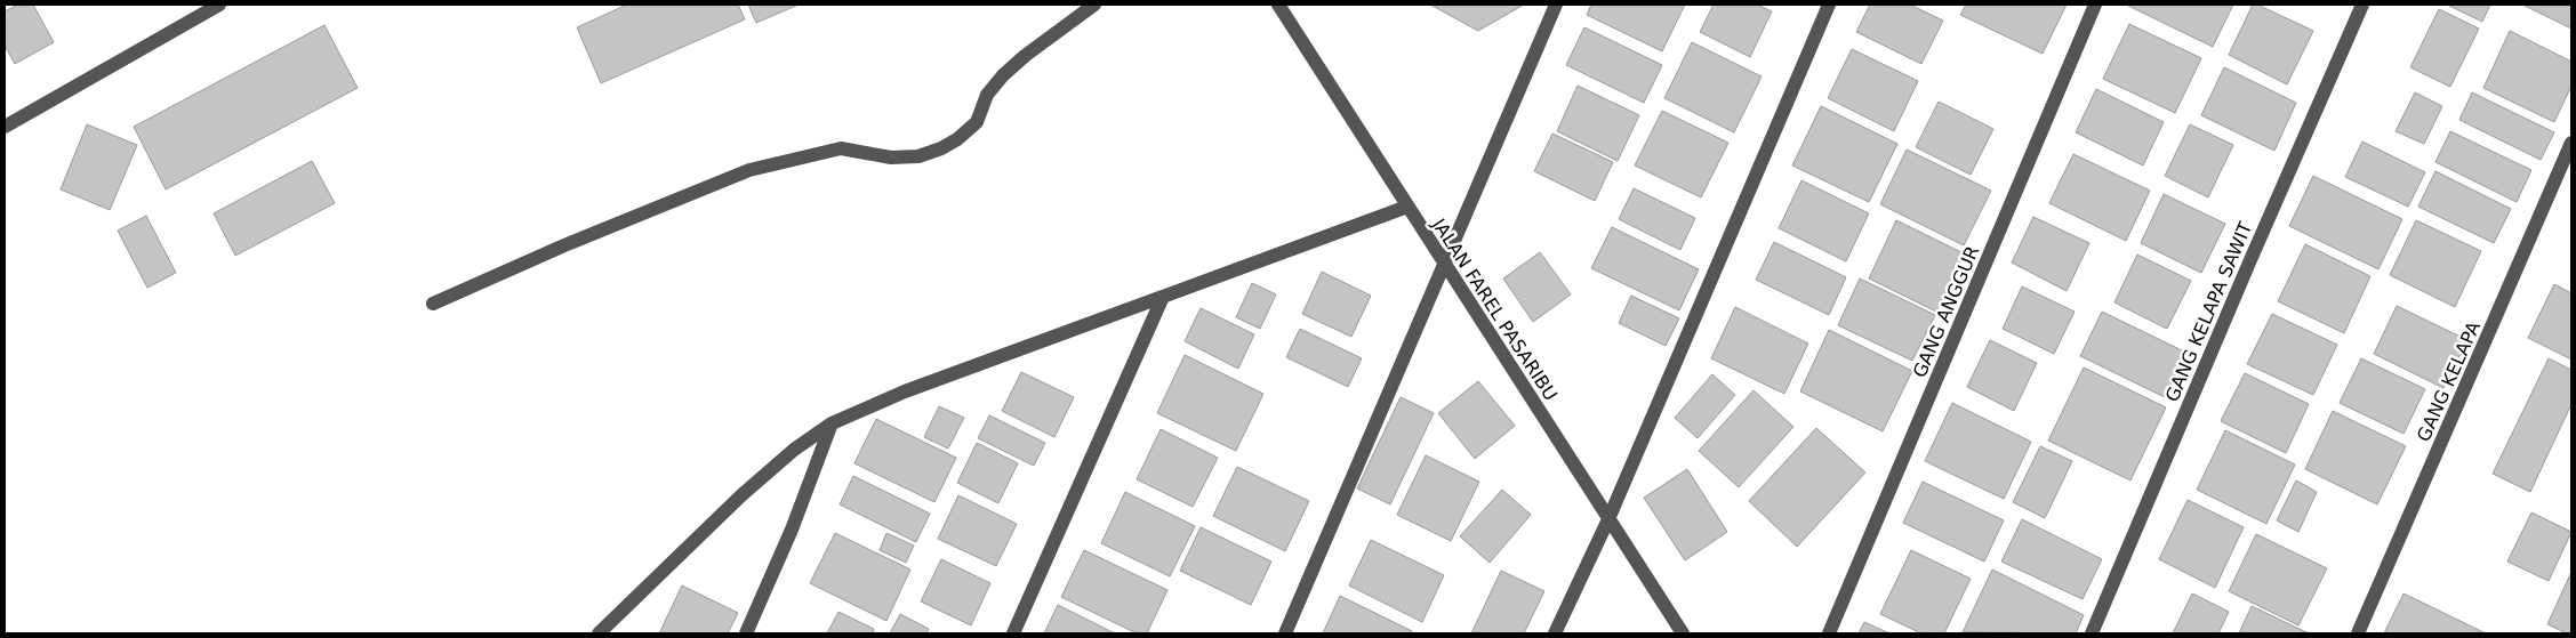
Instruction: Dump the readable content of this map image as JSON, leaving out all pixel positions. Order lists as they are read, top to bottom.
{
  "streets": {
    "street": [
      "JALAN FAREL PASARIBU",
      "GANG ANGGUR",
      "GANG KELAPA SAWIT",
      "GANG KELAPA"
    ]
  }
}
